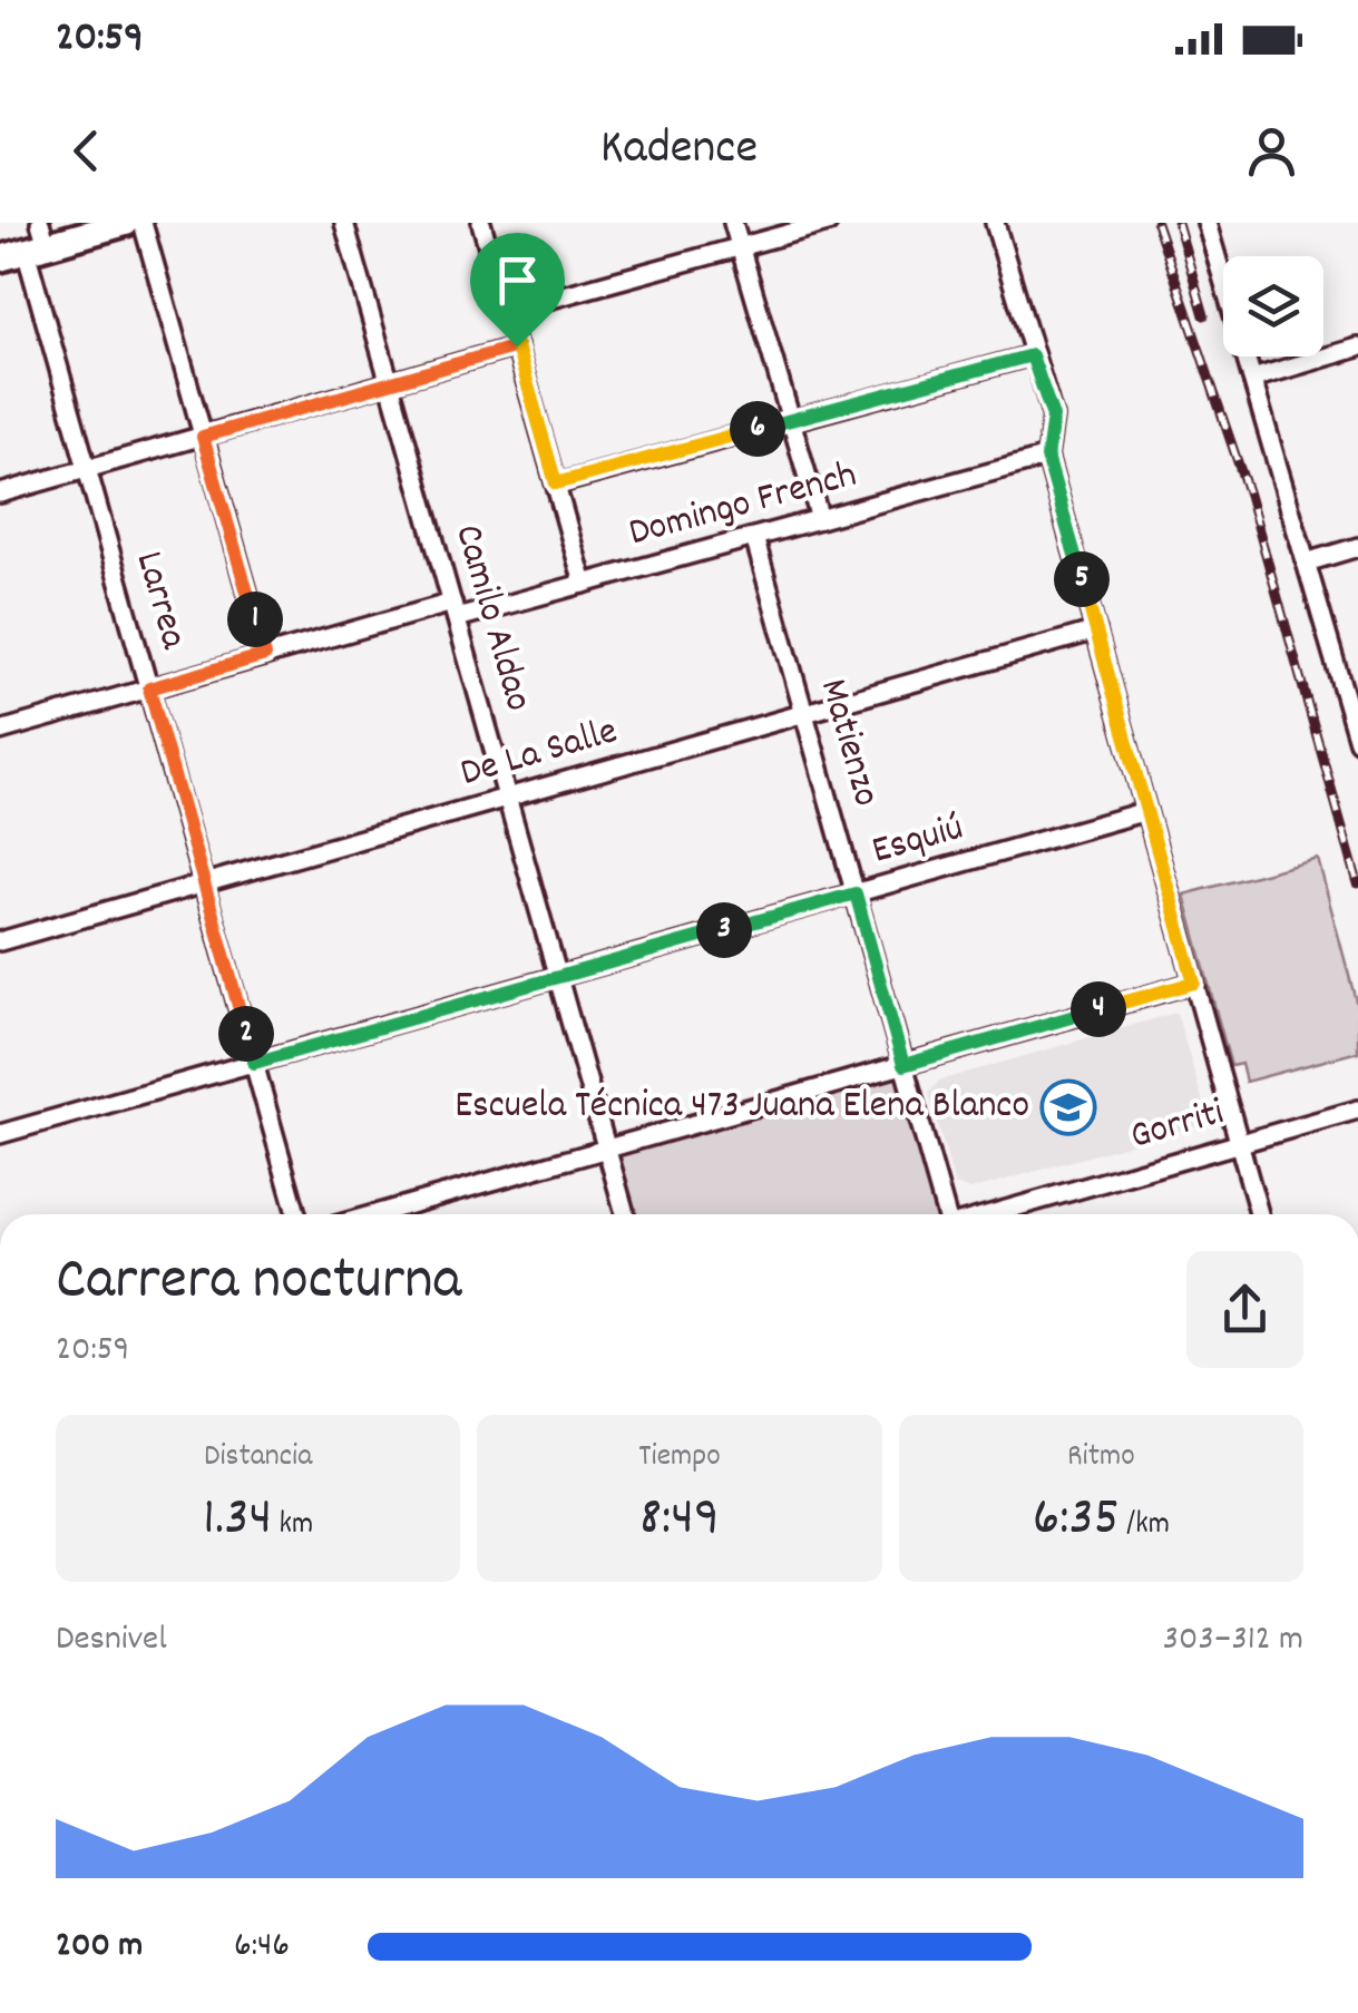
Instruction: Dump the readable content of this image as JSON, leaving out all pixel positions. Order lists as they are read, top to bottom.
{
  "streets": {
    "street": [
      "Domingo French",
      "Larrea",
      "Camilo Aldao",
      "Matienzo",
      "De La Salle",
      "Esquiú",
      "Gorriti"
    ]
  },
  "crossings": [
    ["Domingo French", "Larrea"],
    ["Domingo French", "Camilo Aldao"],
    ["Domingo French", "Matienzo"],
    ["Larrea", "De La Salle"],
    ["Larrea", "Esquiú"],
    ["Camilo Aldao", "De La Salle"],
    ["Camilo Aldao", "Esquiú"],
    ["Matienzo", "De La Salle"],
    ["Matienzo", "Esquiú"]
  ],
  "places": {
    "school or university": ["Escuela Técnica 473 Juana Elena Blanco"]
  },
  "page": {
    "status": "20:59",
    "header": "Kadence",
    "pins": [
      "6",
      "5",
      "1",
      "3",
      "4",
      "2"
    ],
    "heading": ["Carrera nocturna", "20:59"],
    "stats": [
      ["Distancia", "1.34 km"],
      ["Tiempo", "8:49"],
      ["Ritmo", "6:35 /km"]
    ],
    "chart": ["Desnivel", "303–312 m"],
    "list": [
      {
        "name": "200 m",
        "note": "6:46"
      }
    ]
  }
}
